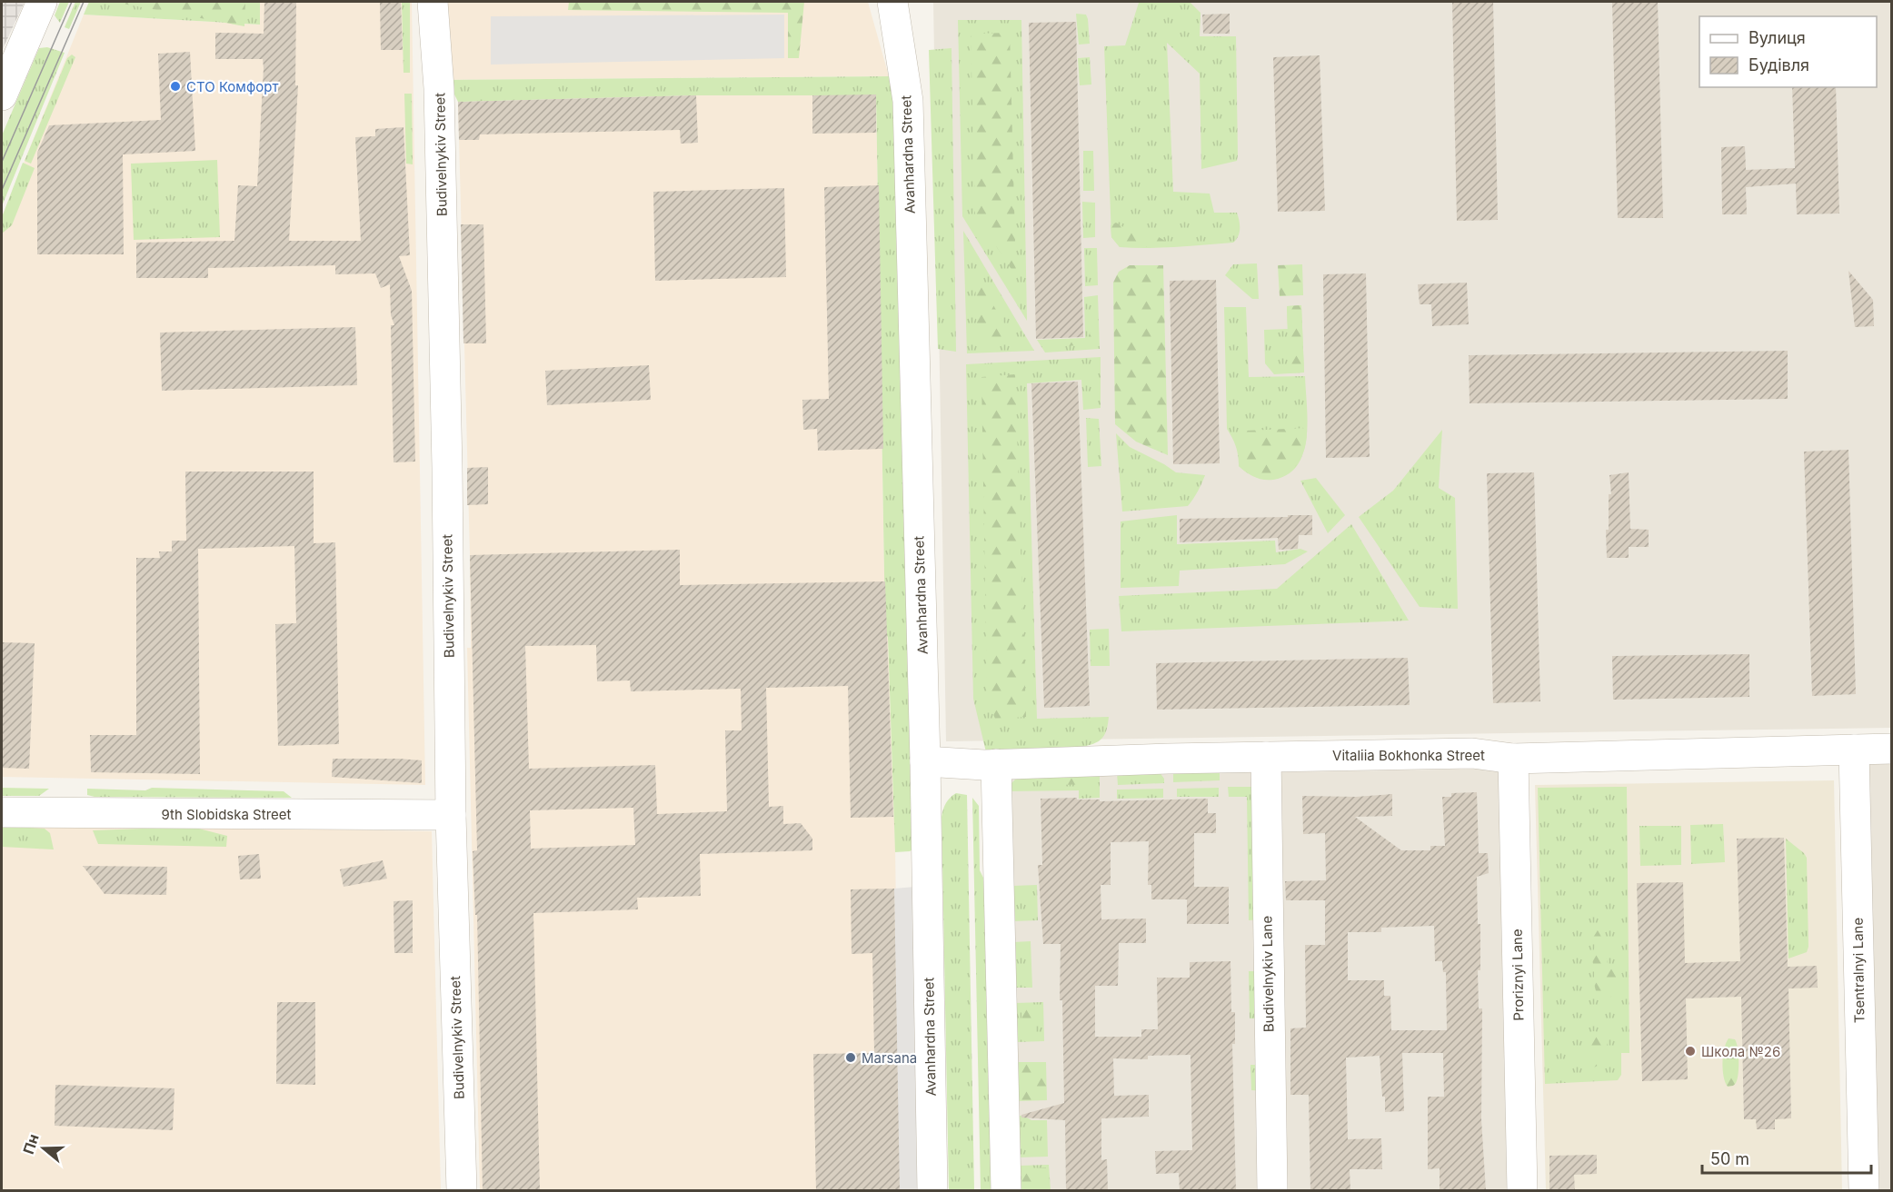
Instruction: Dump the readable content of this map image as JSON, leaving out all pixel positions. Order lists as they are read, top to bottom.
{
  "streets": {
    "street": [
      "Budivelnykiv Street",
      "Avanhardna Street",
      "Vitaliia Bokhonka Street",
      "9th Slobidska Street",
      "Tsentralnyi Lane",
      "Budivelnykiv Lane",
      "Proriznyi Lane"
    ]
  },
  "crossings": [
    ["Budivelnykiv Street", "9th Slobidska Street"],
    ["Avanhardna Street", "Vitaliia Bokhonka Street"],
    ["Vitaliia Bokhonka Street", "Tsentralnyi Lane"],
    ["Vitaliia Bokhonka Street", "Budivelnykiv Lane"],
    ["Vitaliia Bokhonka Street", "Proriznyi Lane"]
  ],
  "places": ["СТО Комфорт", "Школа №26", "Marsana"],
  "legend": ["Вулиця", "Будівля"],
  "scale_bar": "50 m",
  "north": "left"
}
